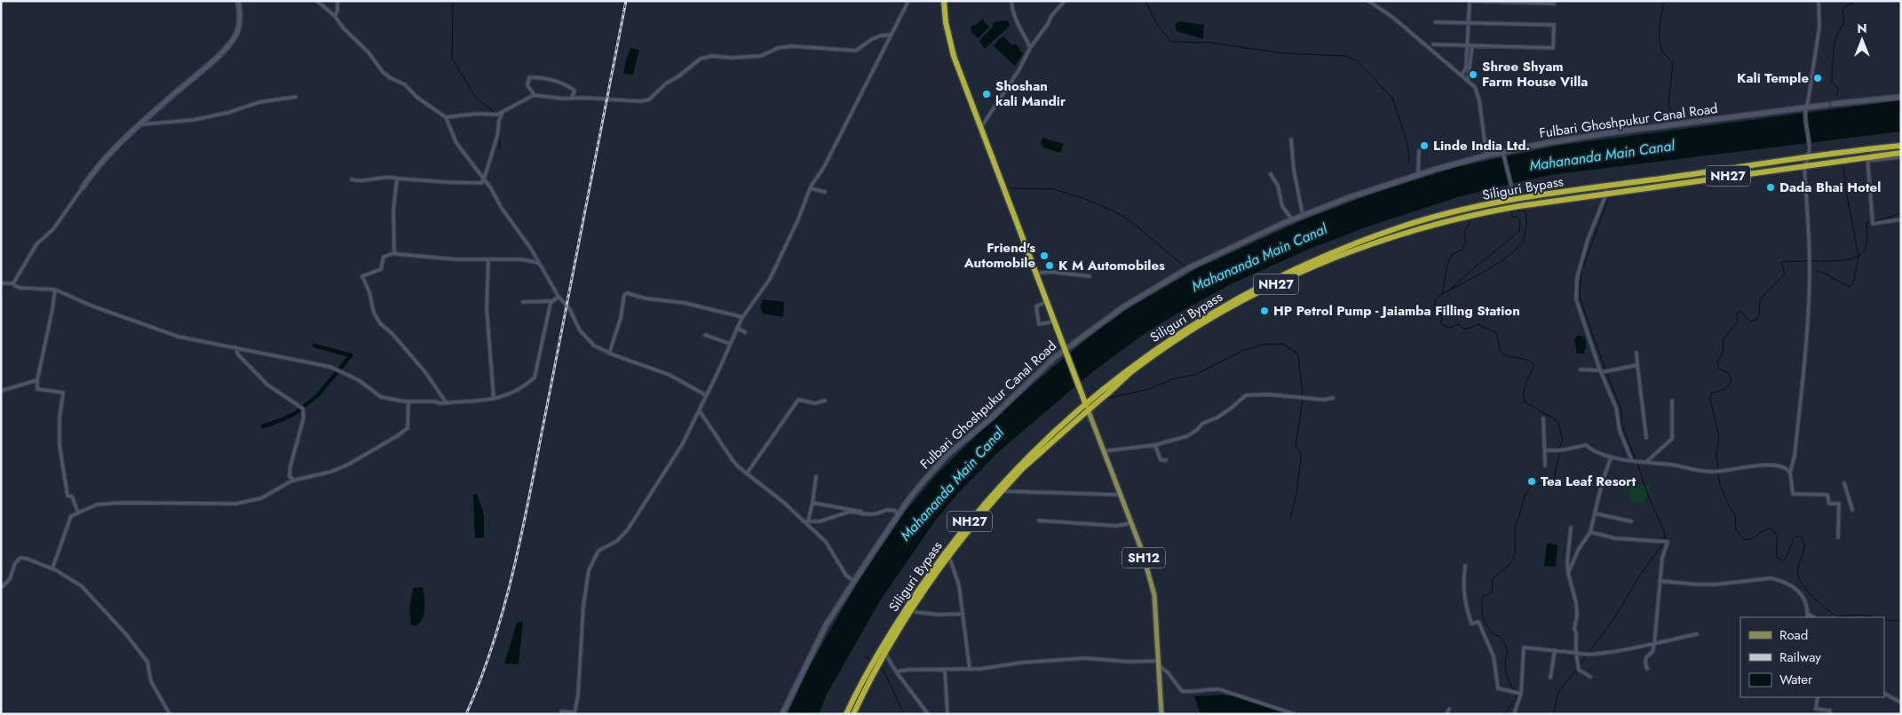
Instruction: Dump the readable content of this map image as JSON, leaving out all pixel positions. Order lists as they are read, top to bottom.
{
  "streets": {
    "highway": ["NH27", "Siliguri Bypass"],
    "main road": ["SH12"],
    "street": ["Fulbari Ghoshpukur Canal Road"]
  },
  "crossings": [
    ["NH27", "Siliguri Bypass"],
    ["NH27", "SH12"]
  ],
  "water": ["Mahananda Main Canal"],
  "places": [
    "Shree Shyam Farm House Villa",
    "Kali Temple",
    "Shoshan kali Mandir",
    "Linde India Ltd.",
    "Dada Bhai Hotel",
    "Friend's Automobile",
    "K M Automobiles",
    "HP Petrol Pump - Jaiamba Filling Station",
    "Tea Leaf Resort"
  ],
  "legend": ["Road", "Railway", "Water"],
  "north": "top"
}
